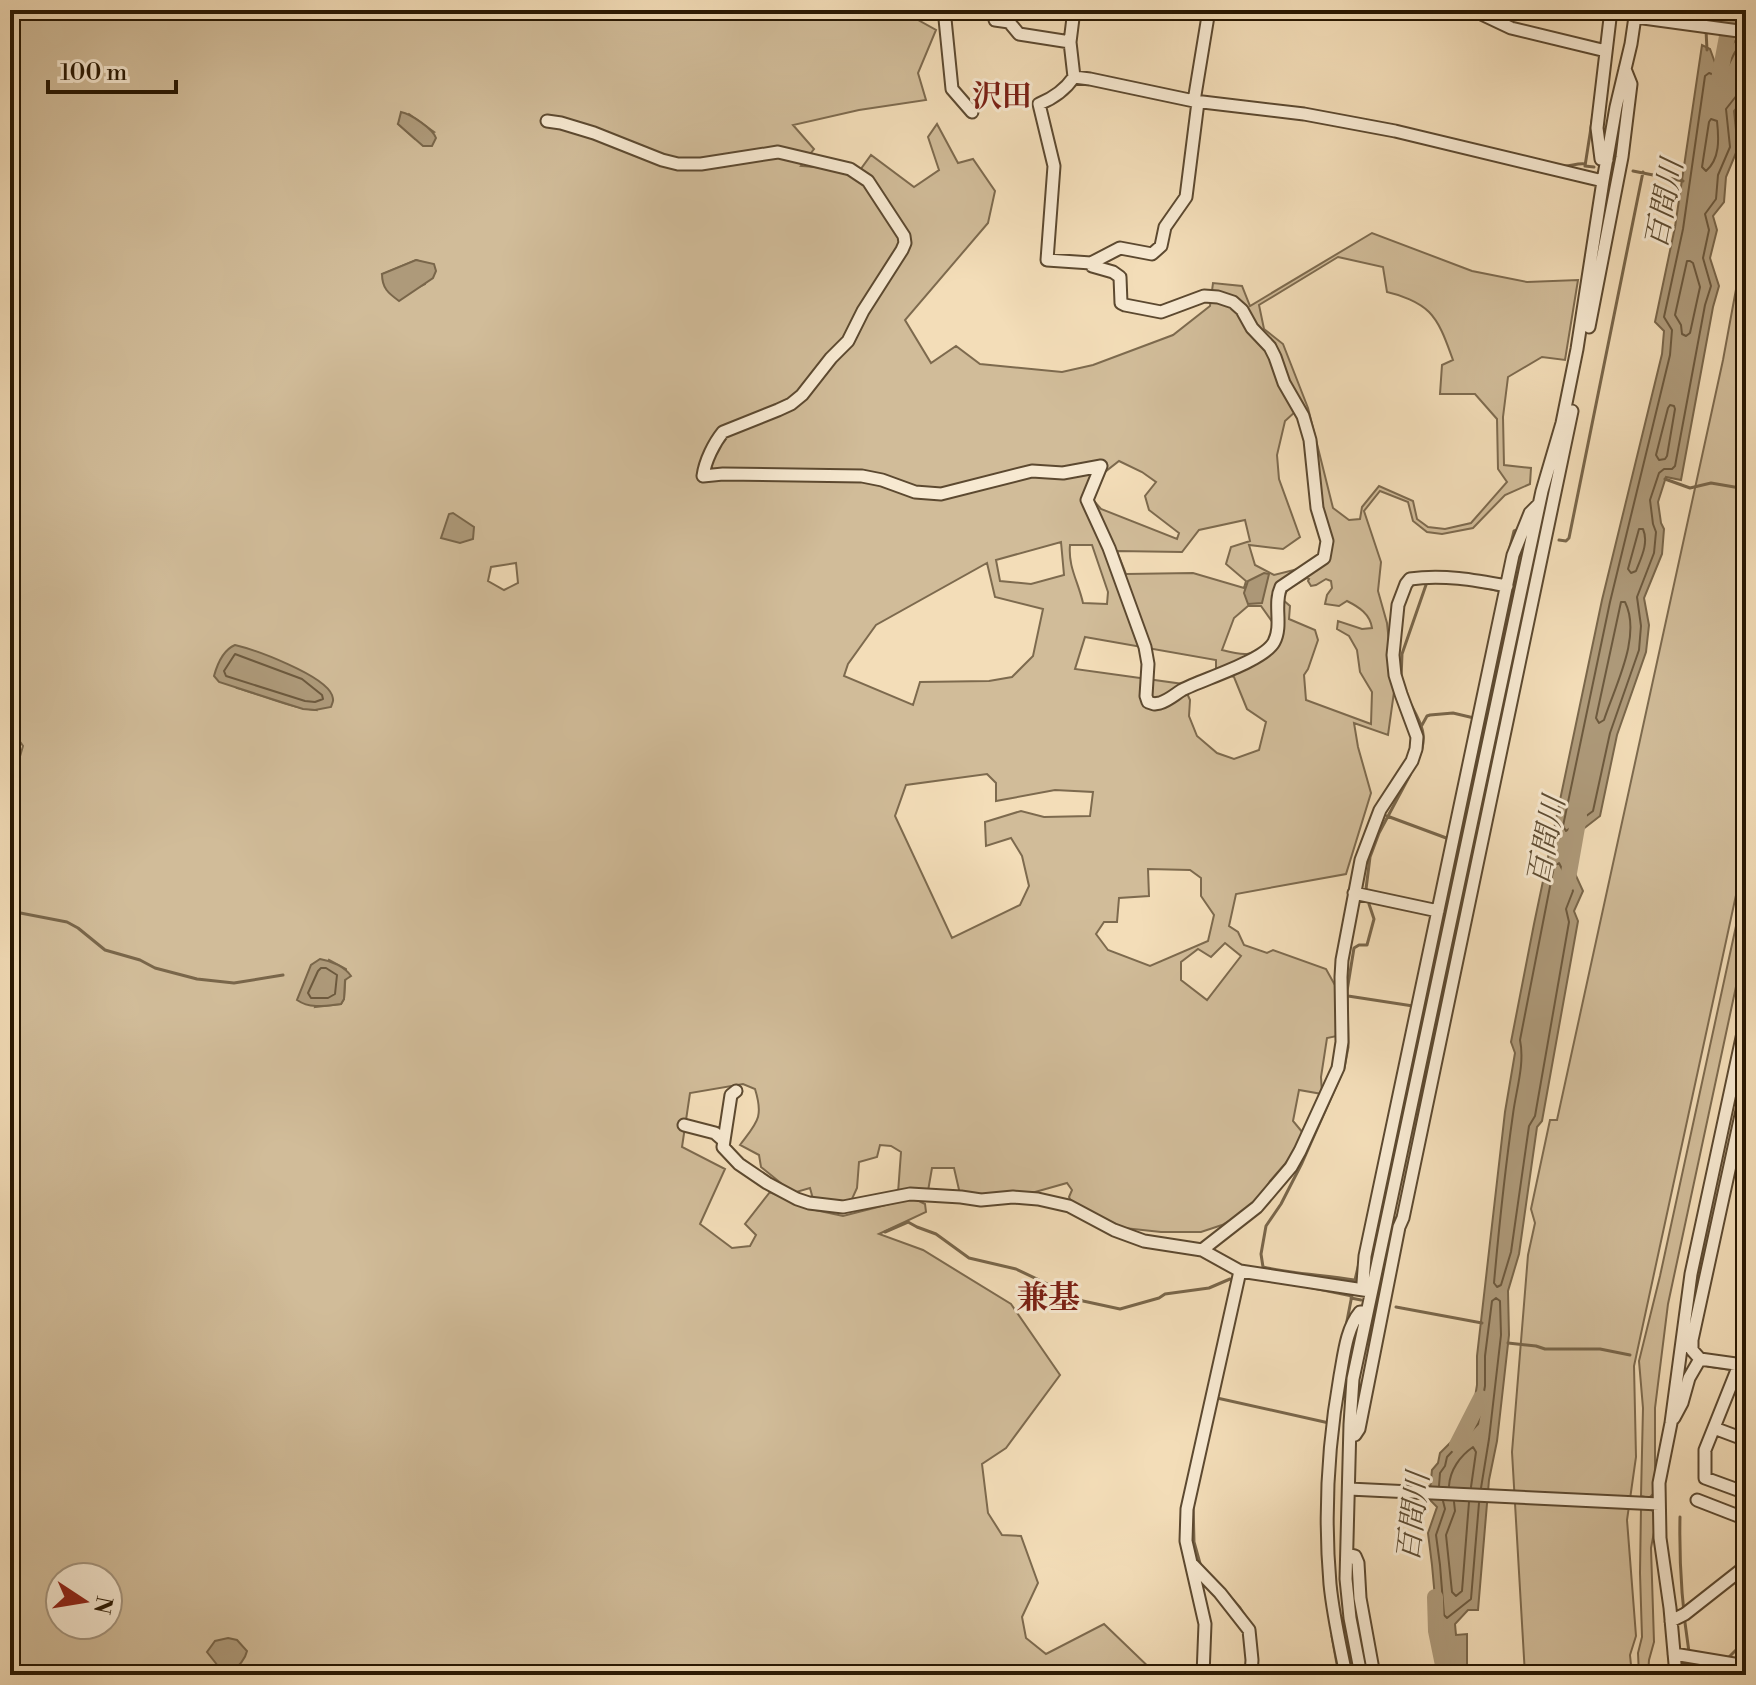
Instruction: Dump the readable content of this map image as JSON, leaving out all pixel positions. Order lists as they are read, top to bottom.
{
  "districts": ["沢田", "兼基"],
  "water": ["百間川"],
  "scale_bar": "100 m",
  "north": "right"
}
